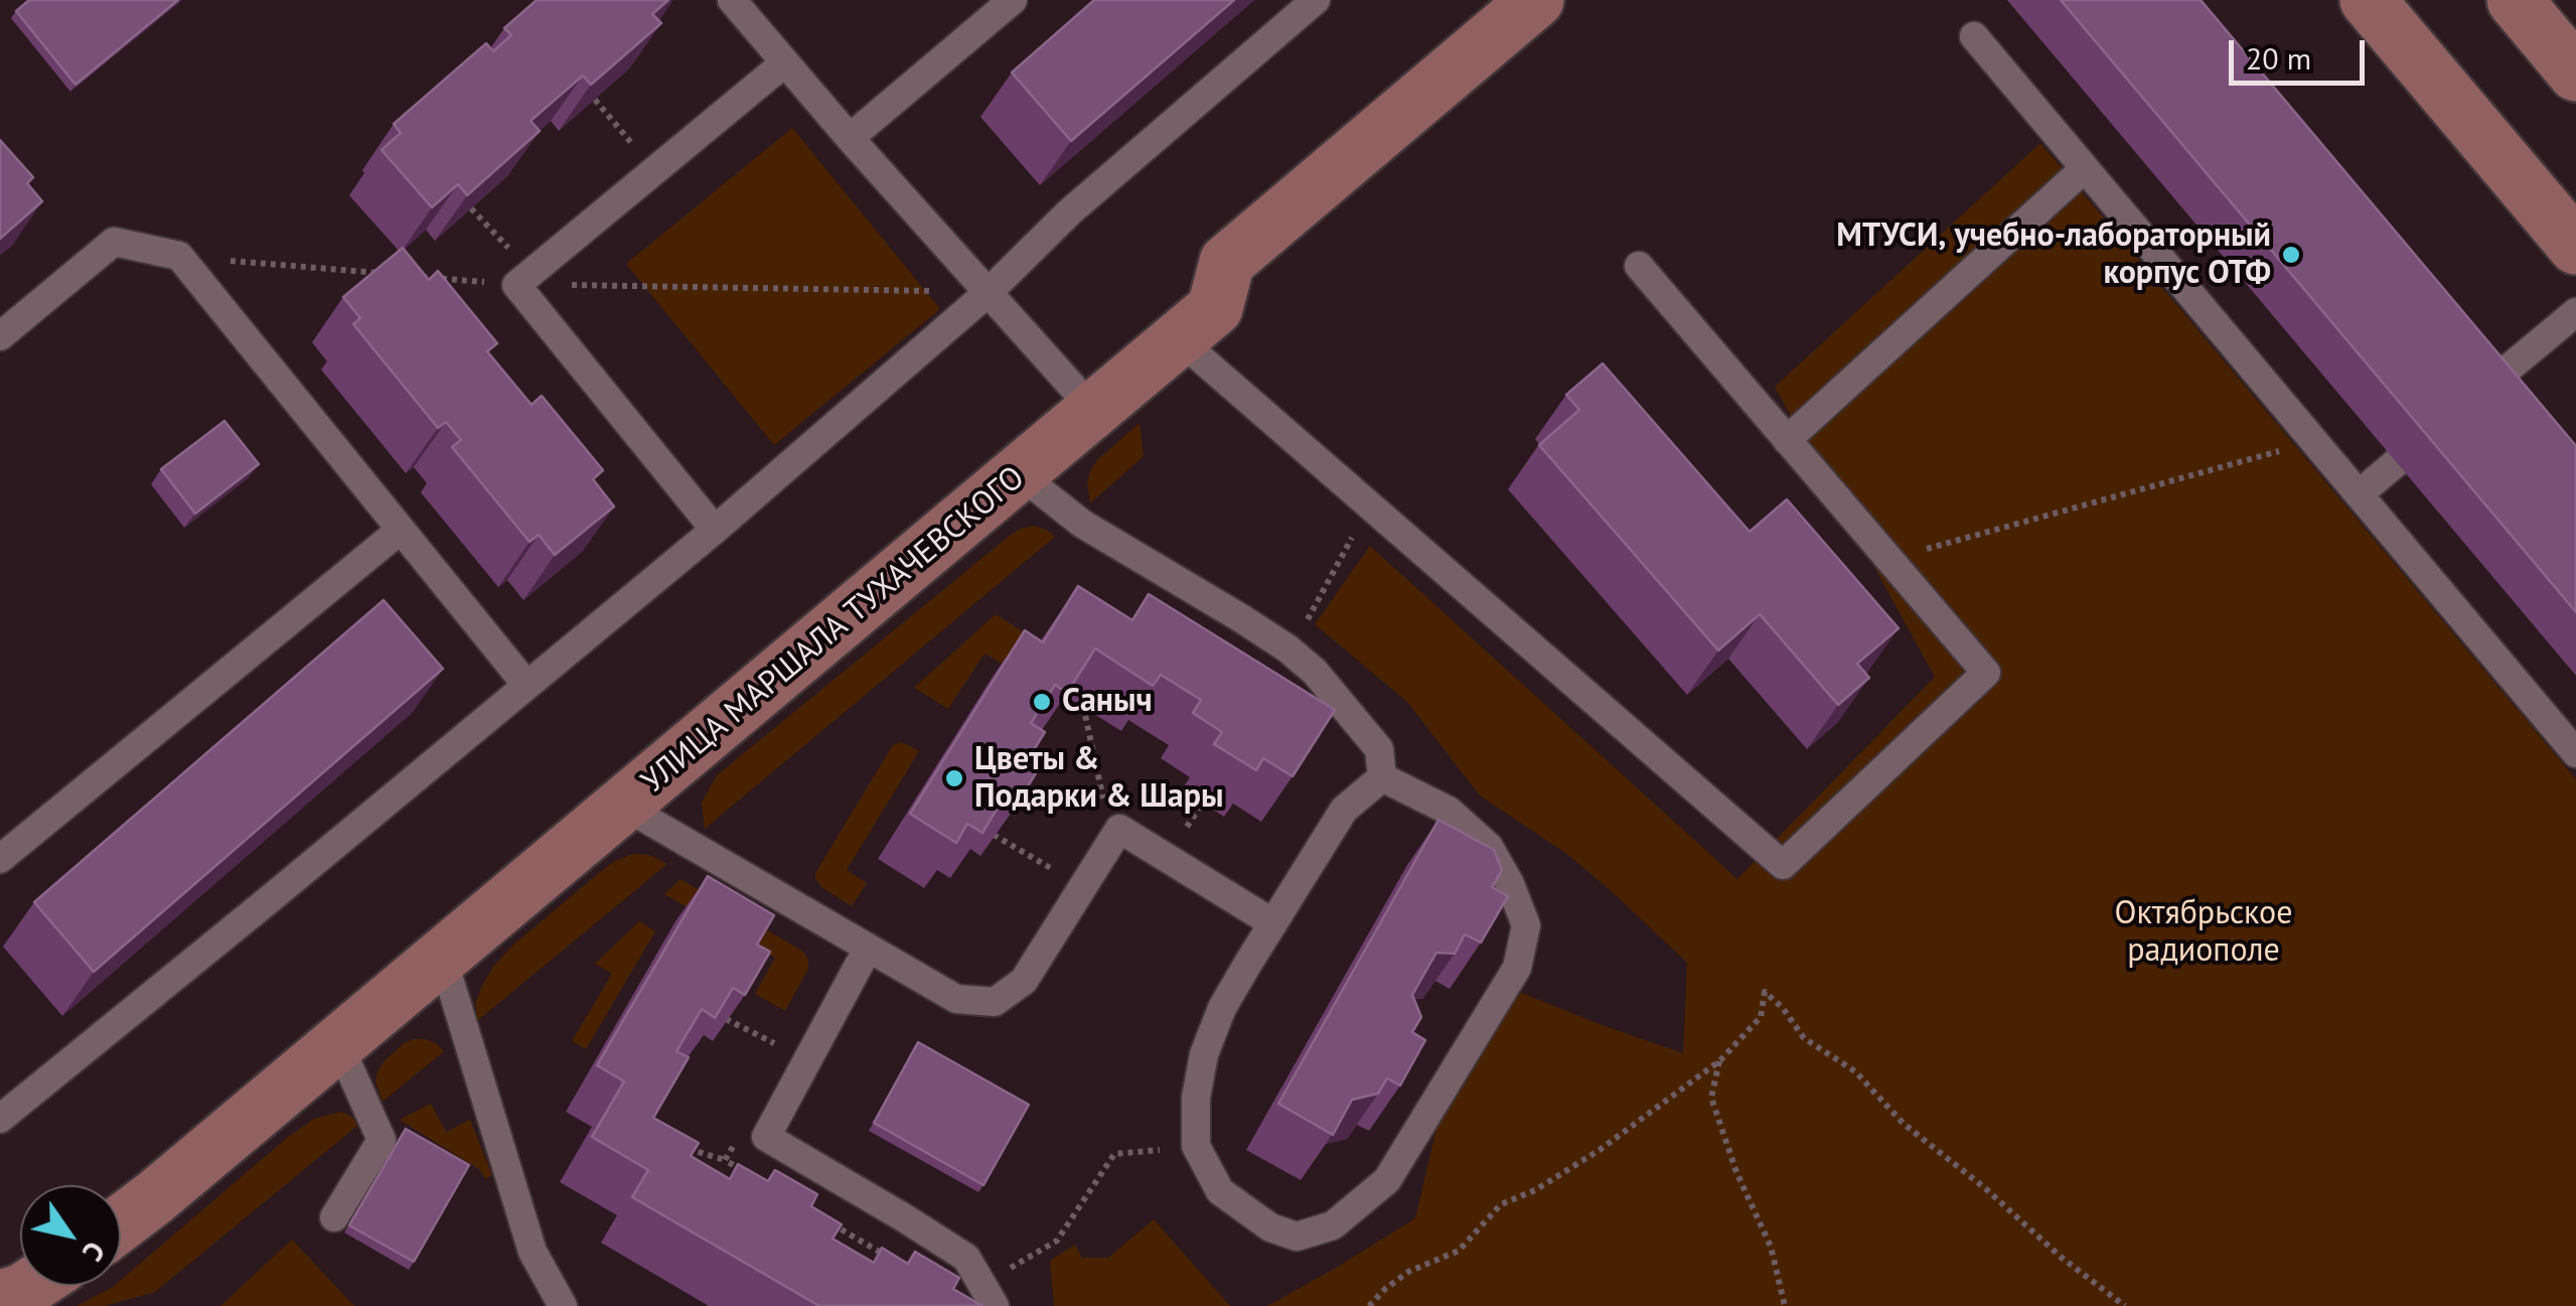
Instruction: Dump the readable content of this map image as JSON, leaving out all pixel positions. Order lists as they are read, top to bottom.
{
  "streets": {
    "street": ["УЛИЦА МАРШАЛА ТУХАЧЕВСКОГО"]
  },
  "parks": ["Октябрьское радиополе"],
  "places": ["МТУСИ, учебно-лабораторный корпус ОТФ", "Саныч", "Цветы & Подарки & Шары"],
  "scale_bar": "20 m",
  "north": "bottom right"
}
